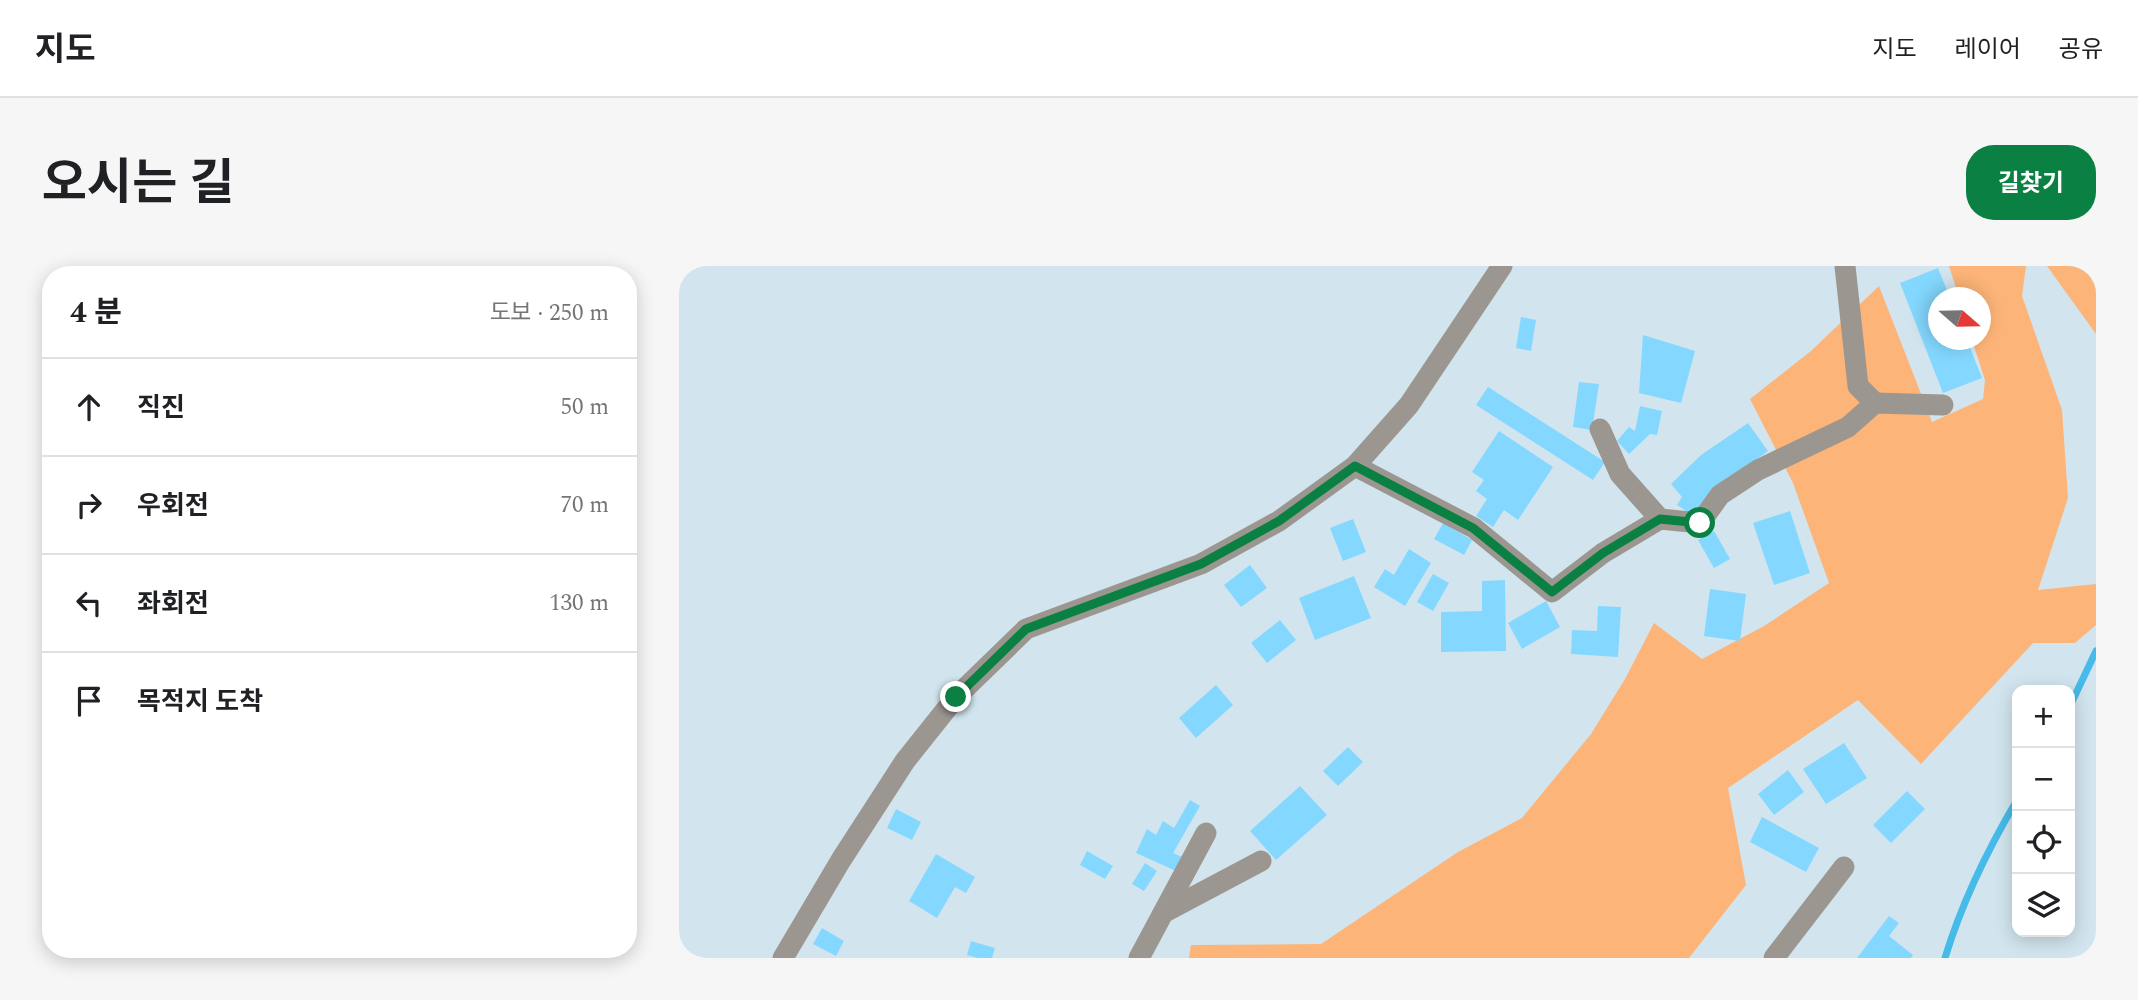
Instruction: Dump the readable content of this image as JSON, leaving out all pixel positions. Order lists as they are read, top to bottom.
{
  "north": "right",
  "page": {
    "header": "지도",
    "nav": ["지도", "레이어", "공유"],
    "title": "오시는 길",
    "buttons": "길찾기",
    "heading": ["4 분", "도보 · 250 m"],
    "list": [
      ["직진", "50 m"],
      ["우회전", "70 m"],
      ["좌회전", "130 m"],
      "목적지 도착"
    ],
    "map_buttons": ["+", "−"]
  }
}
